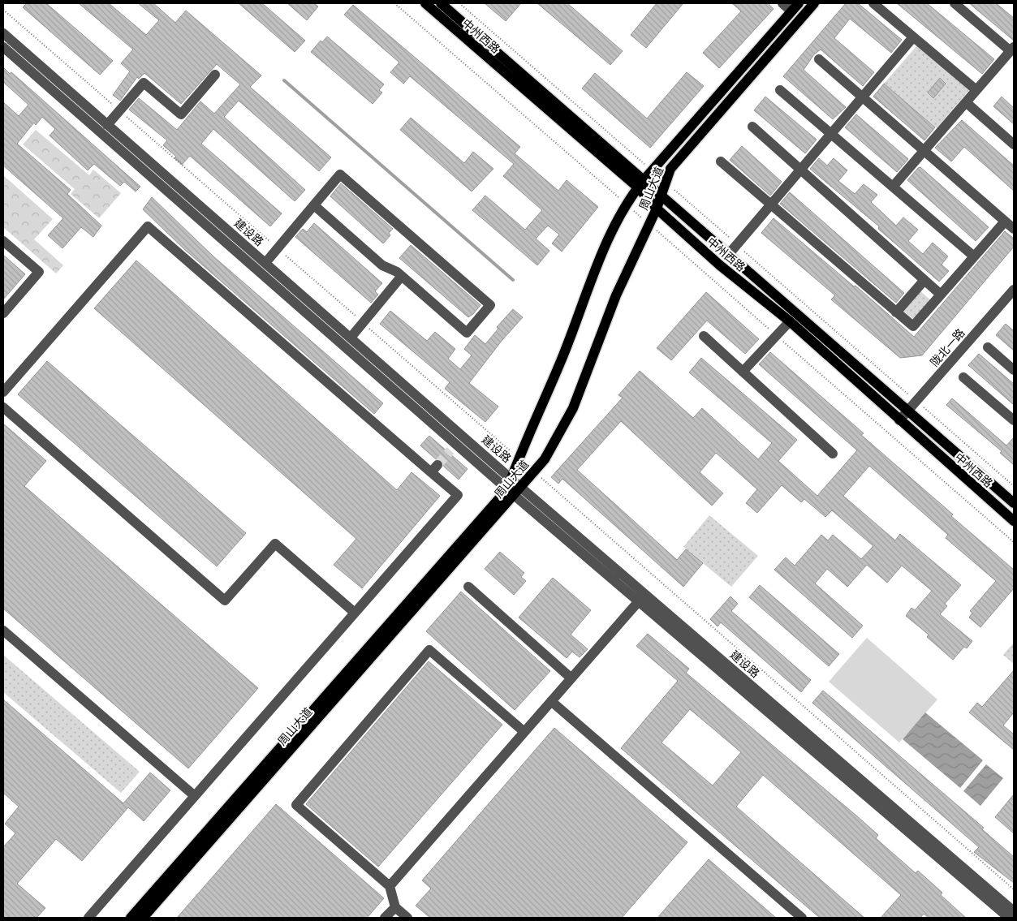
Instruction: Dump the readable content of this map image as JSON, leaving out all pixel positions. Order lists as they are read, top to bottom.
{
  "streets": {
    "main road": ["中州西路", "周山大道"],
    "street": ["建设路", "陇北一路"]
  },
  "crossings": [
    ["中州西路", "周山大道"],
    ["中州西路", "陇北一路"],
    ["周山大道", "建设路"]
  ]
}
